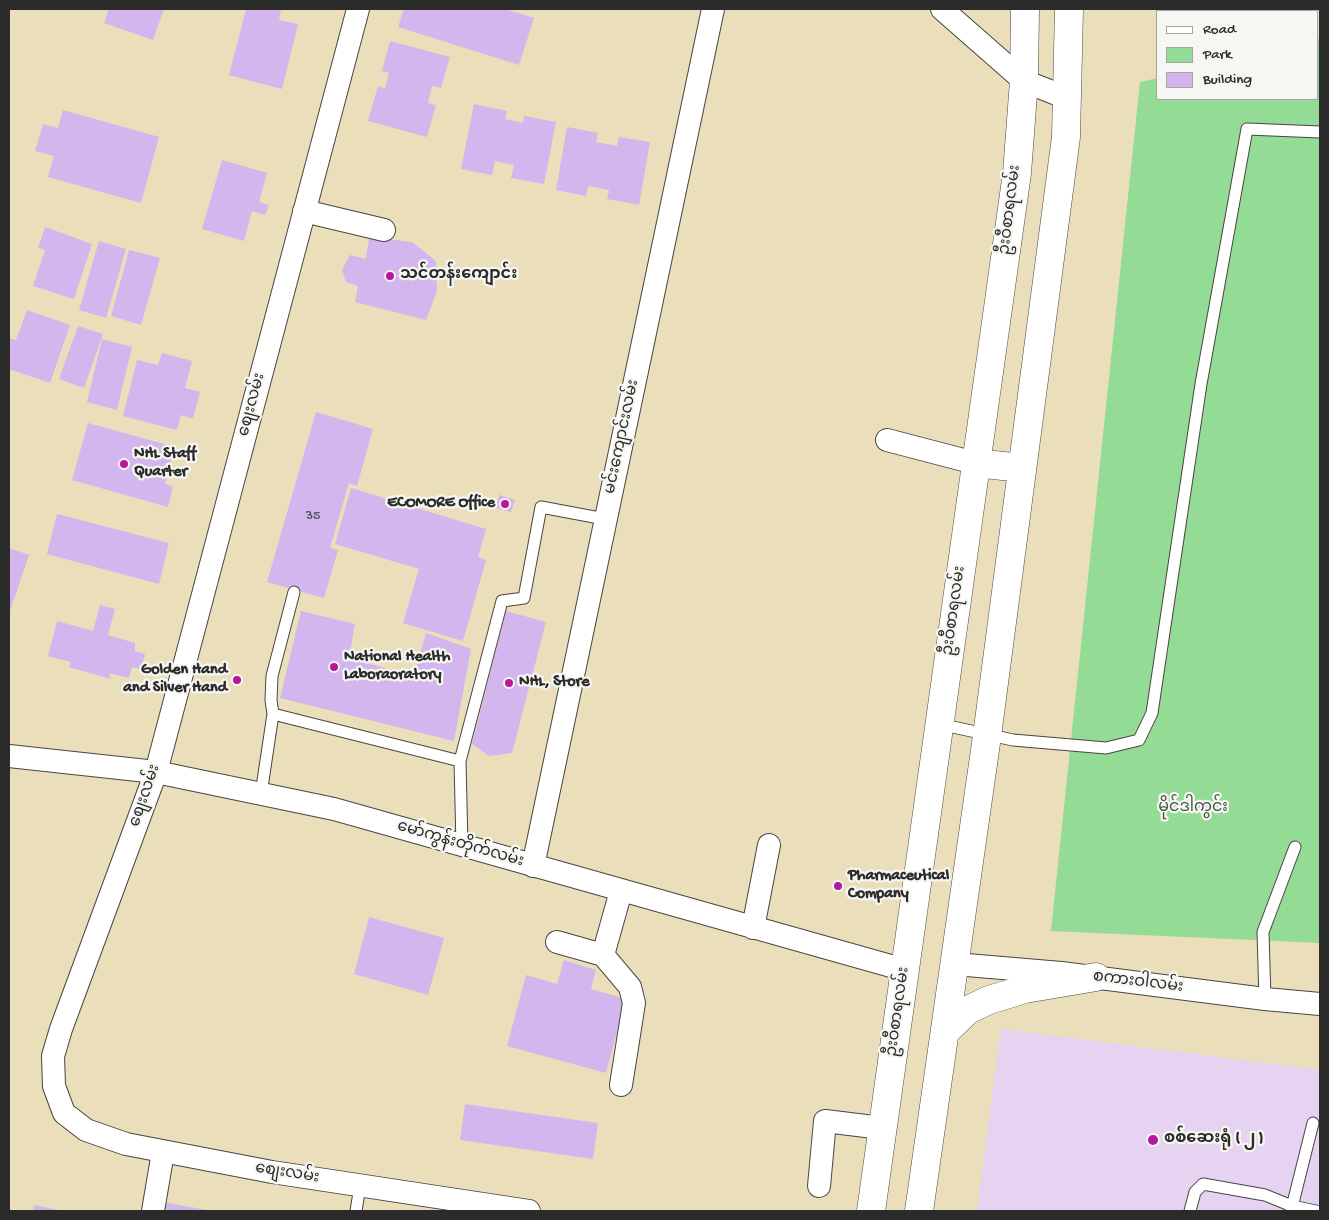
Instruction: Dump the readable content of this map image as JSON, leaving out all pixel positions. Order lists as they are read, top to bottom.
{
  "streets": {
    "main road": ["ဦးဝီစာရလမ်း"],
    "street": [
      "စျေးလမ်း",
      "မင်းကျောင်းလမ်း",
      "မော်ကွန်းတိုက်လမ်း",
      "စကားဝါလမ်း"
    ]
  },
  "crossings": [
    ["ဦးဝီစာရလမ်း", "မော်ကွန်းတိုက်လမ်း"],
    ["စျေးလမ်း", "မော်ကွန်းတိုက်လမ်း"],
    ["မင်းကျောင်းလမ်း", "မော်ကွန်းတိုက်လမ်း"]
  ],
  "parks": ["မိုင်ဒါကွင်း"],
  "places": [
    "သင်တန်းကျောင်း",
    "NHL Staff Quarter",
    "ECOMORE Office",
    "National Health Laboraoratory",
    "Golden Hand and Silver Hand",
    "NHL, Store",
    "Pharmaceutical Company",
    "စစ်ဆေးရုံ ( ၂ )"
  ],
  "house_numbers": ["35"],
  "legend": ["Road", "Park", "Building"]
}
